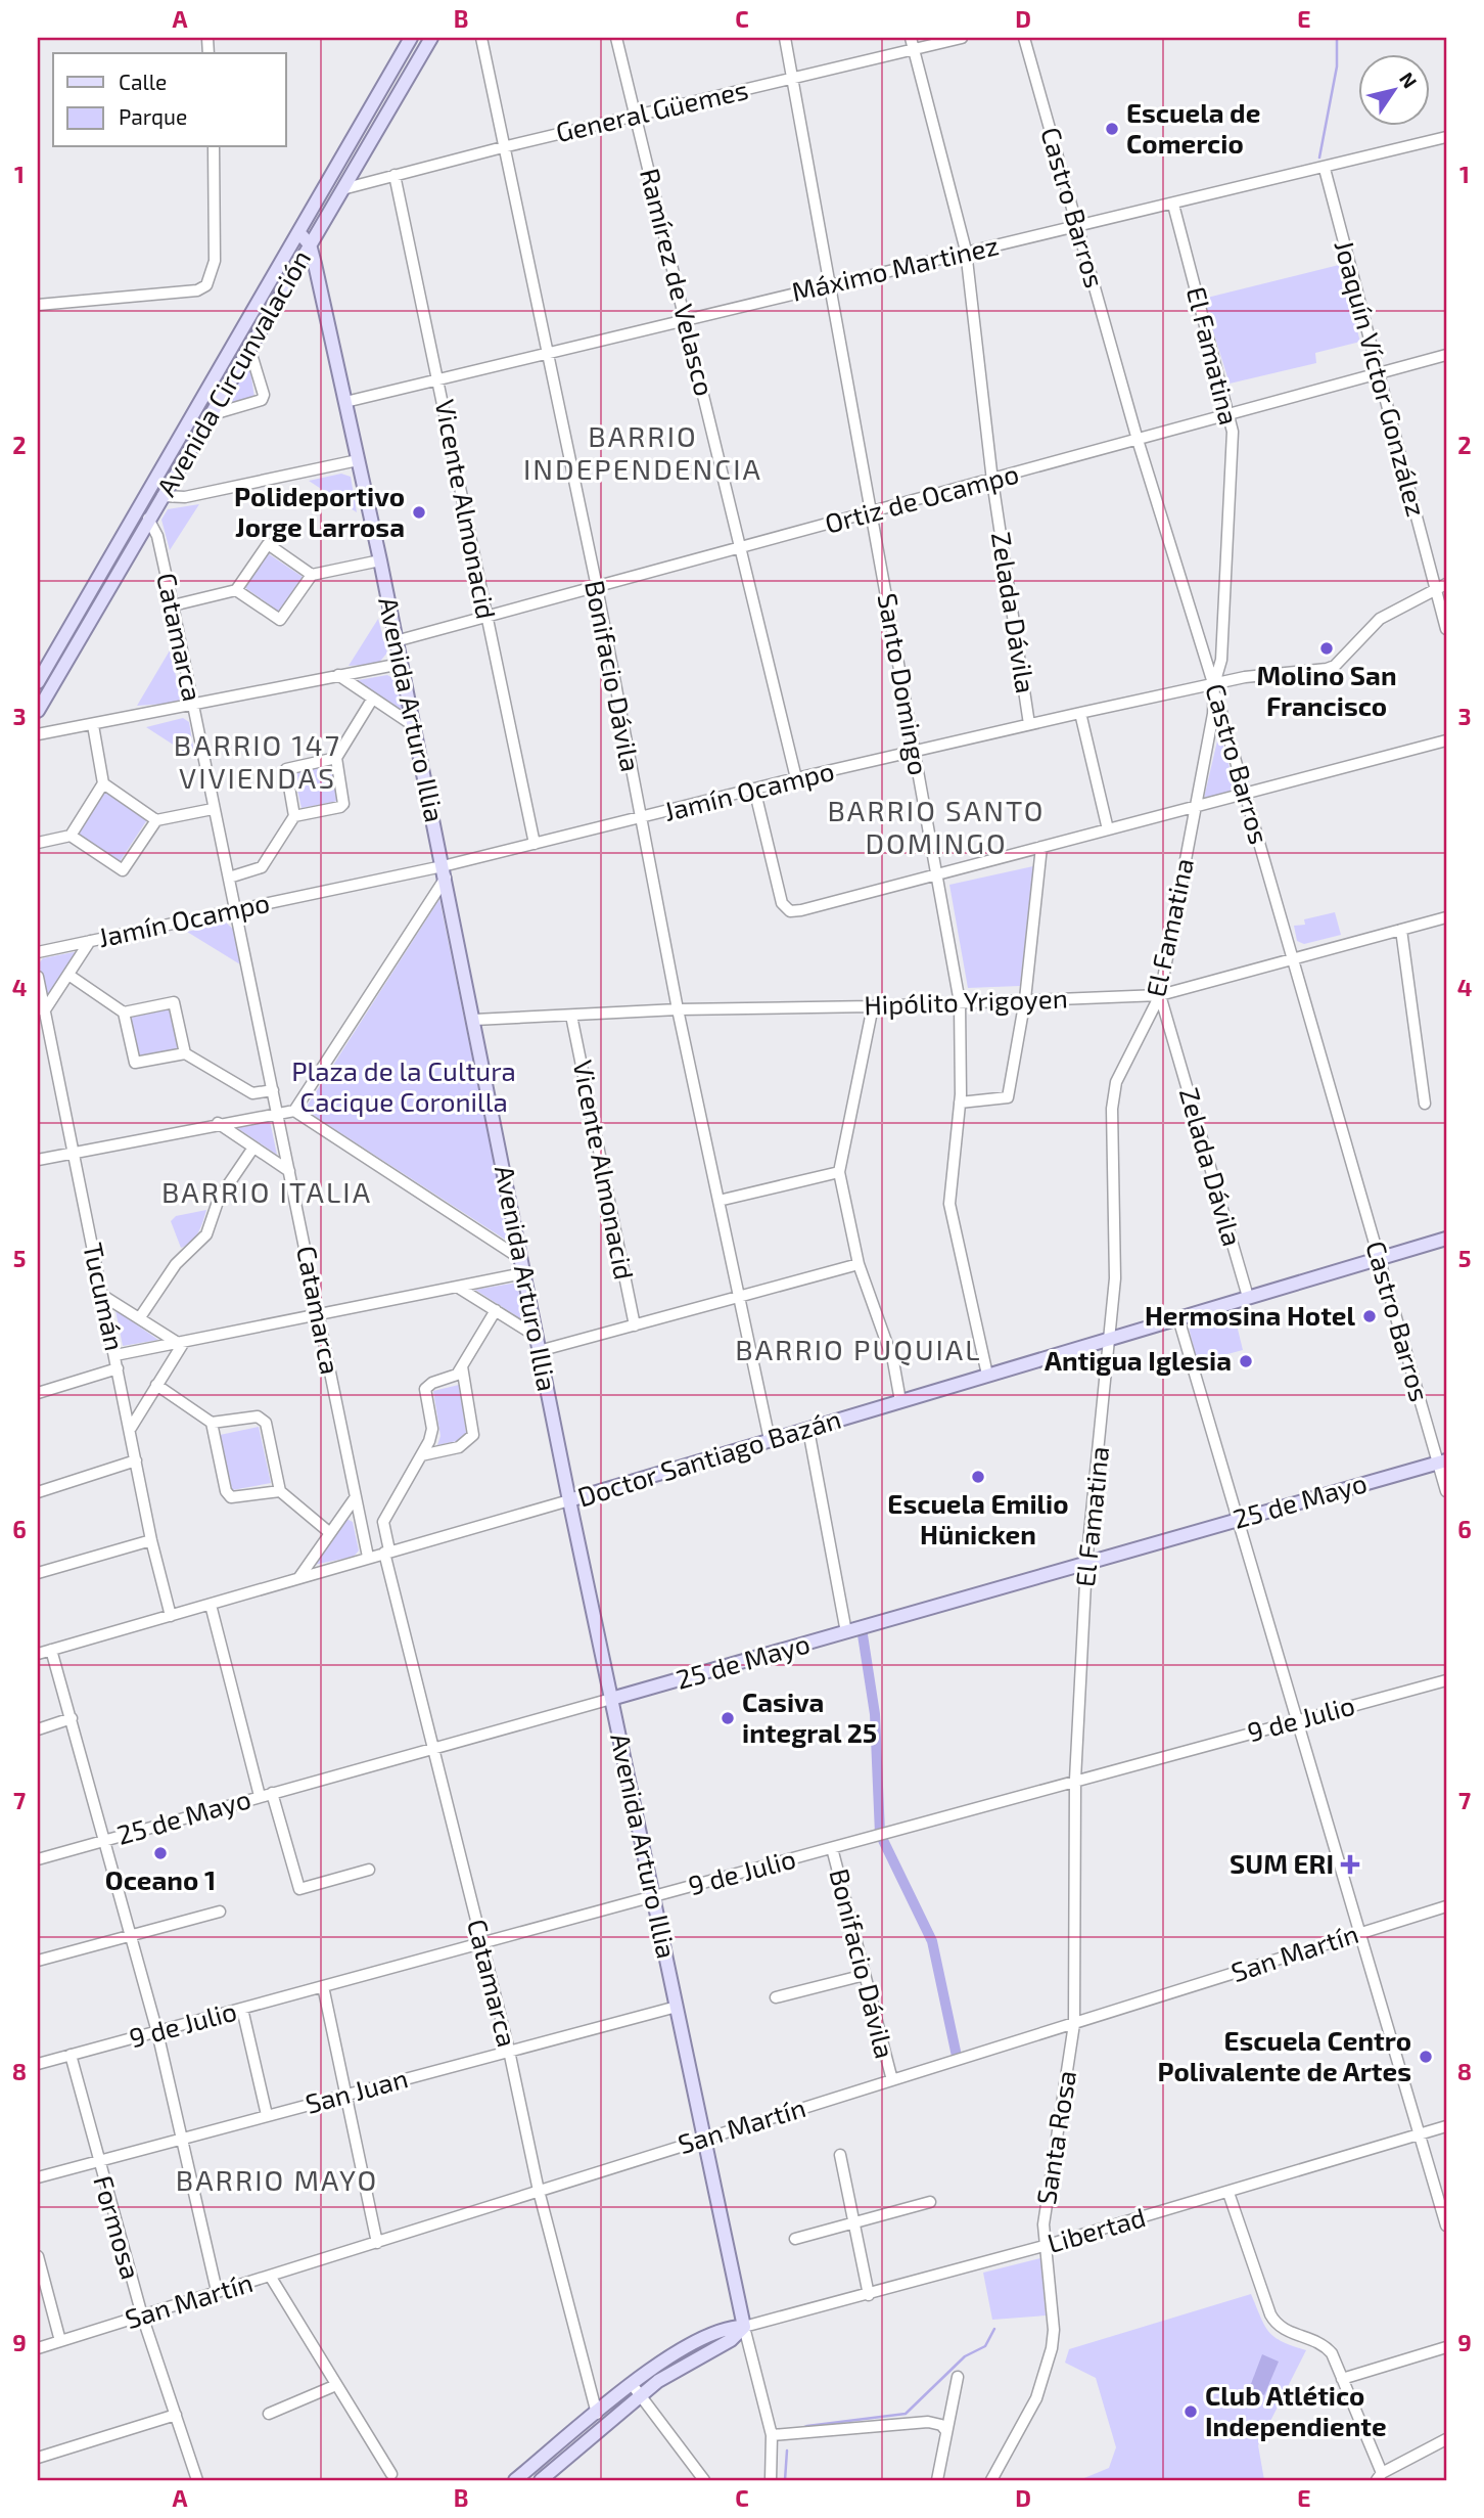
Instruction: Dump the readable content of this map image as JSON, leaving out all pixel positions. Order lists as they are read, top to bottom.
{
  "streets": {
    "main road": [
      "Avenida Circunvalación",
      "Avenida Arturo Illia",
      "Doctor Santiago Bazán",
      "25 de Mayo"
    ],
    "street": [
      "General Güemes",
      "Castro Barros",
      "Máximo Martinez",
      "Ramírez de Velasco",
      "El Famatina",
      "Joaquín Víctor González",
      "Ortiz de Ocampo",
      "Vicente Almonacid",
      "Zelada Dávila",
      "Catamarca",
      "Bonifacio Dávila",
      "Santo Domingo",
      "Jamín Ocampo",
      "Hipólito Yrigoyen",
      "Tucumán",
      "9 de Julio",
      "San Martín",
      "San Juan",
      "Santa Rosa",
      "Formosa",
      "Libertad"
    ]
  },
  "crossings": [
    ["General Güemes", "Ramírez de Velasco"],
    ["General Güemes", "Avenida Circunvalación"],
    ["General Güemes", "Vicente Almonacid"],
    ["General Güemes", "Zelada Dávila"],
    ["General Güemes", "Bonifacio Dávila"],
    ["General Güemes", "Santo Domingo"],
    ["Castro Barros", "Máximo Martinez"],
    ["Castro Barros", "El Famatina"],
    ["Castro Barros", "Ortiz de Ocampo"],
    ["Castro Barros", "Jamín Ocampo"],
    ["Castro Barros", "Hipólito Yrigoyen"],
    ["Castro Barros", "Doctor Santiago Bazán"],
    ["Castro Barros", "25 de Mayo"],
    ["Máximo Martinez", "Ramírez de Velasco"],
    ["Máximo Martinez", "El Famatina"],
    ["Máximo Martinez", "Joaquín Víctor González"],
    ["Máximo Martinez", "Vicente Almonacid"],
    ["Máximo Martinez", "Zelada Dávila"],
    ["Máximo Martinez", "Bonifacio Dávila"],
    ["Máximo Martinez", "Santo Domingo"],
    ["Máximo Martinez", "Avenida Arturo Illia"],
    ["Ramírez de Velasco", "Ortiz de Ocampo"],
    ["Ramírez de Velasco", "Jamín Ocampo"],
    ["El Famatina", "Ortiz de Ocampo"],
    ["El Famatina", "Zelada Dávila"],
    ["El Famatina", "Jamín Ocampo"],
    ["El Famatina", "Hipólito Yrigoyen"],
    ["El Famatina", "Doctor Santiago Bazán"],
    ["El Famatina", "25 de Mayo"],
    ["El Famatina", "9 de Julio"],
    ["El Famatina", "Santa Rosa"],
    ["Avenida Circunvalación", "Catamarca"],
    ["Avenida Circunvalación", "Avenida Arturo Illia"],
    ["Joaquín Víctor González", "Ortiz de Ocampo"],
    ["Joaquín Víctor González", "Jamín Ocampo"],
    ["Ortiz de Ocampo", "Vicente Almonacid"],
    ["Ortiz de Ocampo", "Zelada Dávila"],
    ["Ortiz de Ocampo", "Bonifacio Dávila"],
    ["Ortiz de Ocampo", "Santo Domingo"],
    ["Ortiz de Ocampo", "Avenida Arturo Illia"],
    ["Vicente Almonacid", "Jamín Ocampo"],
    ["Vicente Almonacid", "Hipólito Yrigoyen"],
    ["Zelada Dávila", "Jamín Ocampo"],
    ["Zelada Dávila", "Hipólito Yrigoyen"],
    ["Zelada Dávila", "Doctor Santiago Bazán"],
    ["Catamarca", "Jamín Ocampo"],
    ["Catamarca", "Doctor Santiago Bazán"],
    ["Catamarca", "25 de Mayo"],
    ["Catamarca", "9 de Julio"],
    ["Catamarca", "San Martín"],
    ["Catamarca", "San Juan"],
    ["Bonifacio Dávila", "Jamín Ocampo"],
    ["Bonifacio Dávila", "Hipólito Yrigoyen"],
    ["Bonifacio Dávila", "Doctor Santiago Bazán"],
    ["Bonifacio Dávila", "9 de Julio"],
    ["Bonifacio Dávila", "San Martín"],
    ["Santo Domingo", "Jamín Ocampo"],
    ["Santo Domingo", "Hipólito Yrigoyen"],
    ["Santo Domingo", "Doctor Santiago Bazán"],
    ["Avenida Arturo Illia", "Jamín Ocampo"],
    ["Avenida Arturo Illia", "Hipólito Yrigoyen"],
    ["Avenida Arturo Illia", "Doctor Santiago Bazán"],
    ["Avenida Arturo Illia", "25 de Mayo"],
    ["Avenida Arturo Illia", "9 de Julio"],
    ["Avenida Arturo Illia", "San Martín"],
    ["Avenida Arturo Illia", "San Juan"],
    ["Avenida Arturo Illia", "Libertad"],
    ["Tucumán", "Doctor Santiago Bazán"],
    ["9 de Julio", "Santa Rosa"],
    ["9 de Julio", "Formosa"],
    ["San Martín", "Santa Rosa"],
    ["San Martín", "Formosa"],
    ["San Juan", "Formosa"],
    ["Santa Rosa", "Libertad"]
  ],
  "districts": [
    "BARRIO INDEPENDENCIA",
    "BARRIO 147 VIVIENDAS",
    "BARRIO SANTO DOMINGO",
    "BARRIO ITALIA",
    "BARRIO PUQUIAL",
    "BARRIO MAYO"
  ],
  "parks": ["Plaza de la Cultura Cacique Coronilla"],
  "places": {
    "other": [
      "Escuela de Comercio",
      "Polideportivo Jorge Larrosa",
      "Molino San Francisco",
      "Hermosina Hotel",
      "Antigua Iglesia",
      "Escuela Emilio Hünicken",
      "Casiva integral 25",
      "Oceano 1",
      "Escuela Centro Polivalente de Artes",
      "Club Atlético Independiente"
    ],
    "health": ["SUM ERI"]
  },
  "legend": ["Calle", "Parque"],
  "north": "top right",
  "grid": {
    "columns": [
      "A",
      "B",
      "C",
      "D",
      "E"
    ],
    "rows": [
      "1",
      "2",
      "3",
      "4",
      "5",
      "6",
      "7",
      "8",
      "9"
    ]
  }
}
